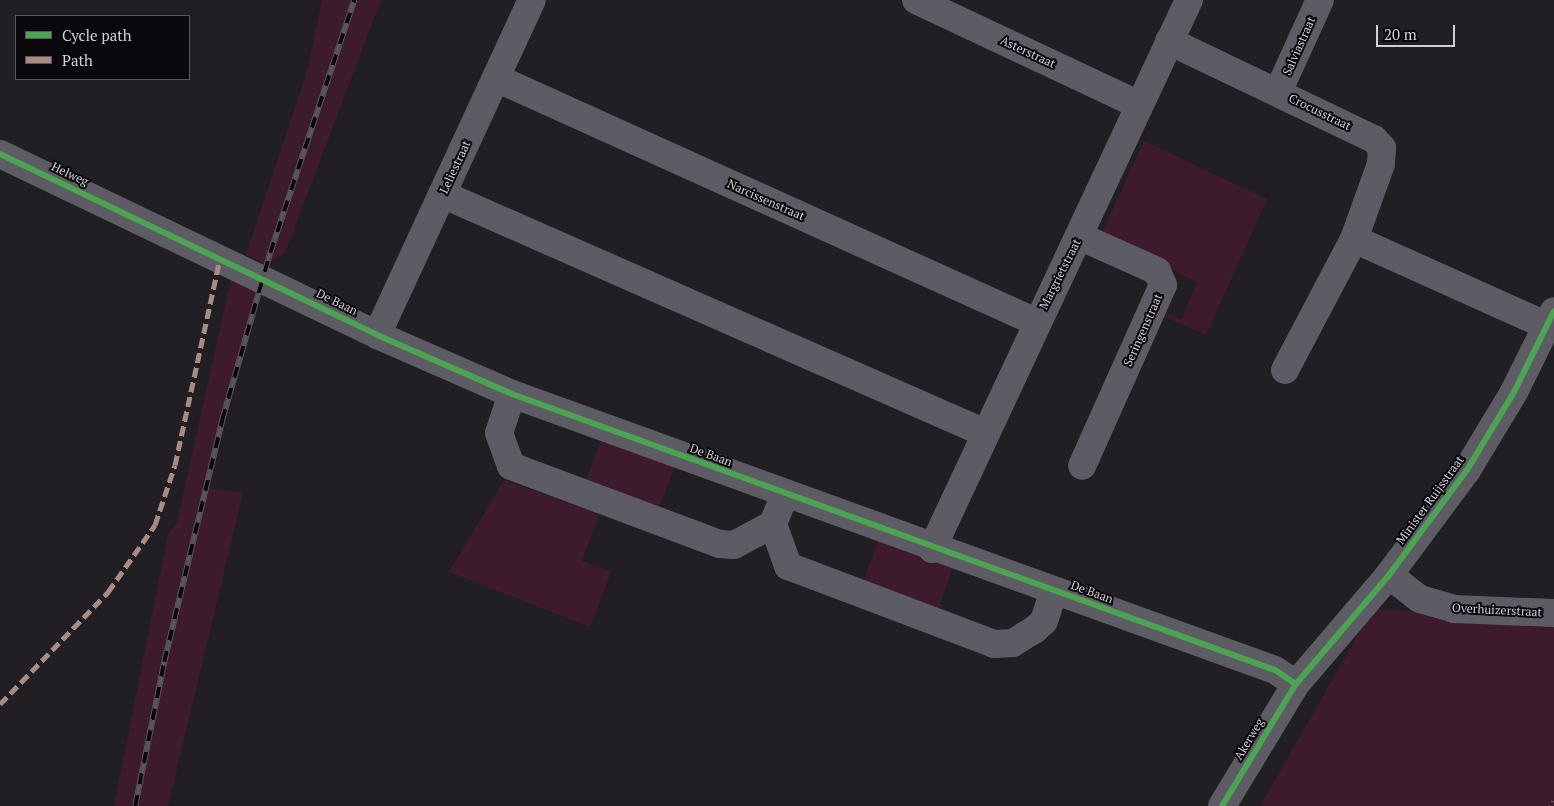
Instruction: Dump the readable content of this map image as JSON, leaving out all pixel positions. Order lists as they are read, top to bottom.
{
  "streets": {
    "street": [
      "Salviastraat",
      "Asterstraat",
      "Crocusstraat",
      "Leliestraat",
      "Helweg",
      "Narcissenstraat",
      "Margrietstraat",
      "De Baan",
      "Seringenstraat",
      "Minister Ruijsstraat",
      "Overhuizerstraat",
      "Akerweg"
    ]
  },
  "crossings": [
    ["Salviastraat", "Crocusstraat"],
    ["Asterstraat", "Margrietstraat"],
    ["Crocusstraat", "Margrietstraat"],
    ["Leliestraat", "Narcissenstraat"],
    ["Leliestraat", "De Baan"],
    ["Helweg", "De Baan"],
    ["Narcissenstraat", "Margrietstraat"],
    ["Margrietstraat", "De Baan"],
    ["Margrietstraat", "Seringenstraat"],
    ["De Baan", "Minister Ruijsstraat"],
    ["De Baan", "Akerweg"],
    ["Minister Ruijsstraat", "Overhuizerstraat"],
    ["Minister Ruijsstraat", "Akerweg"]
  ],
  "legend": ["Cycle path", "Path"],
  "scale_bar": "20 m"
}
